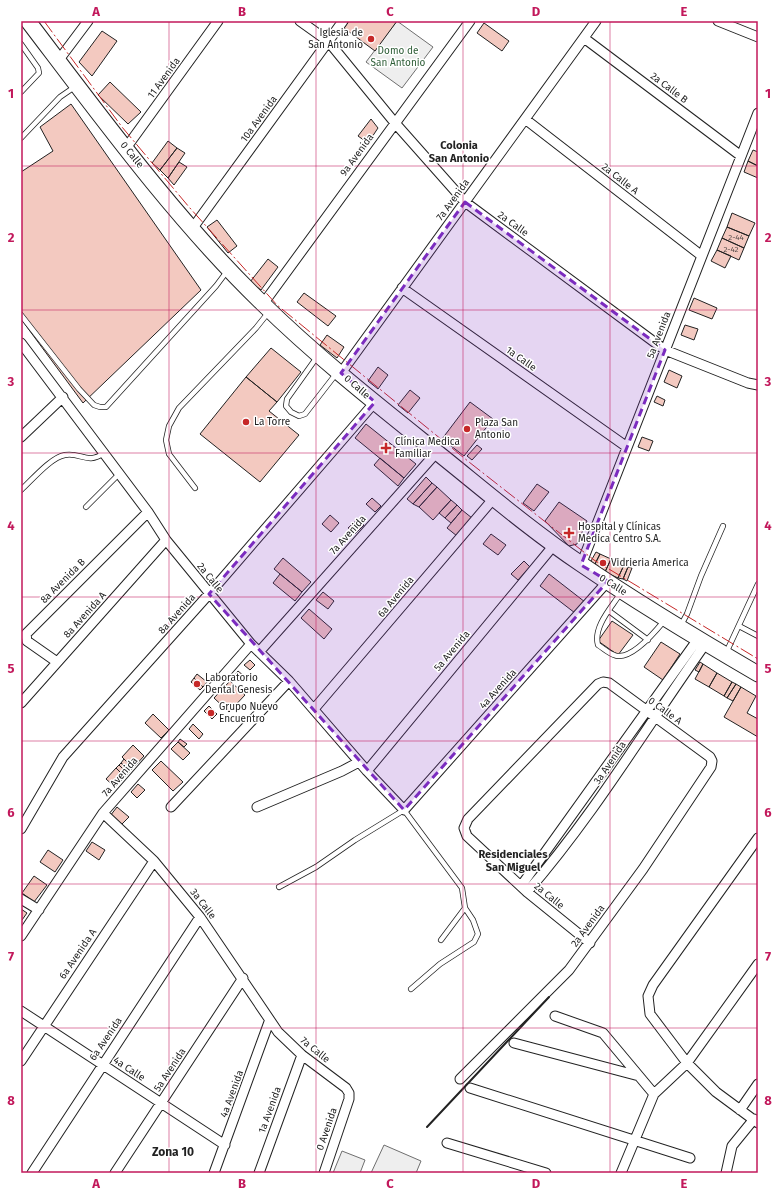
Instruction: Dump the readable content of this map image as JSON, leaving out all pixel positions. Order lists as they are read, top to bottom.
{
  "streets": {
    "main road": ["0 Calle"],
    "street": [
      "11 Avenida",
      "2a Calle B",
      "10a Avenida",
      "9a Avenida",
      "2a Calle A",
      "7a Avenida",
      "2a Calle",
      "5a Avenida",
      "1a Calle",
      "8a Avenida B",
      "6a Avenida",
      "8a Avenida",
      "8a Avenida A",
      "4a Avenida",
      "0 Calle A",
      "3a Avenida",
      "3a Calle",
      "2a Avenida",
      "6a Avenida A",
      "7a Calle",
      "4a Calle",
      "1a Avenida",
      "0 Avenida"
    ]
  },
  "crossings": [
    ["11 Avenida", "0 Calle"],
    ["2a Calle B", "7a Avenida"],
    ["2a Calle B", "5a Avenida"],
    ["10a Avenida", "0 Calle"],
    ["10a Avenida", "2a Calle"],
    ["0 Calle", "9a Avenida"],
    ["0 Calle", "7a Avenida"],
    ["0 Calle", "5a Avenida"],
    ["0 Calle", "6a Avenida"],
    ["0 Calle", "8a Avenida"],
    ["0 Calle", "4a Avenida"],
    ["0 Calle", "3a Avenida"],
    ["9a Avenida", "2a Calle"],
    ["2a Calle A", "7a Avenida"],
    ["2a Calle A", "5a Avenida"],
    ["7a Avenida", "2a Calle"],
    ["7a Avenida", "1a Calle"],
    ["7a Avenida", "3a Calle"],
    ["2a Calle", "5a Avenida"],
    ["2a Calle", "8a Avenida B"],
    ["2a Calle", "6a Avenida"],
    ["2a Calle", "8a Avenida"],
    ["2a Calle", "8a Avenida A"],
    ["2a Calle", "4a Avenida"],
    ["2a Calle", "0 Calle A"],
    ["2a Calle", "3a Avenida"],
    ["2a Calle", "2a Avenida"],
    ["5a Avenida", "1a Calle"],
    ["5a Avenida", "3a Calle"],
    ["5a Avenida", "4a Calle"],
    ["8a Avenida B", "8a Avenida A"],
    ["6a Avenida", "3a Calle"],
    ["6a Avenida", "4a Calle"],
    ["4a Avenida", "3a Calle"],
    ["4a Avenida", "7a Calle"],
    ["4a Avenida", "4a Calle"],
    ["0 Calle A", "3a Avenida"],
    ["0 Calle A", "2a Avenida"],
    ["3a Calle", "6a Avenida A"],
    ["3a Calle", "7a Calle"],
    ["6a Avenida A", "4a Calle"],
    ["7a Calle", "1a Avenida"],
    ["7a Calle", "0 Avenida"]
  ],
  "districts": ["Colonia San Antonio", "Residenciales San Miguel", "Zona 10"],
  "parks": ["Domo de San Antonio"],
  "places": {
    "other": [
      "Iglesia de San Antonio",
      "La Torre",
      "Plaza San Antonio",
      "Vidrieria America",
      "Laboratorio Dental Genesis",
      "Grupo Nuevo Encuentro"
    ],
    "health": ["Clínica Medica Familiar", "Hospital y Clínicas Medica Centro S.A."]
  },
  "house_numbers": ["2-44", "2-42"],
  "grid": {
    "columns": [
      "A",
      "B",
      "C",
      "D",
      "E"
    ],
    "rows": [
      "1",
      "2",
      "3",
      "4",
      "5",
      "6",
      "7",
      "8"
    ]
  }
}
